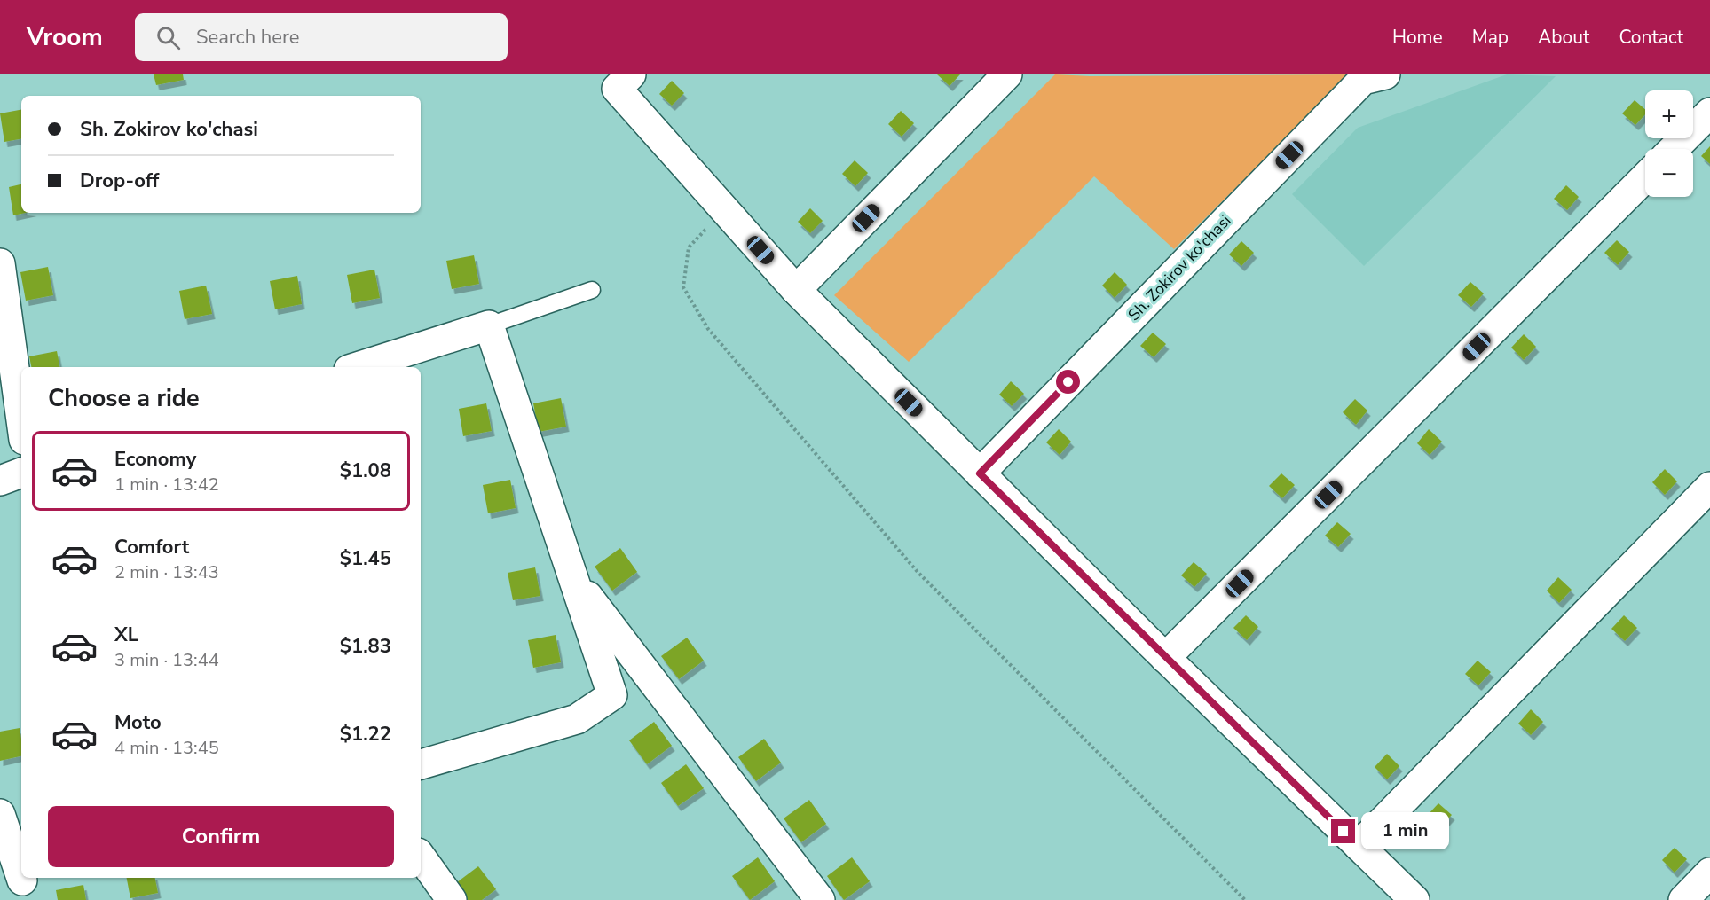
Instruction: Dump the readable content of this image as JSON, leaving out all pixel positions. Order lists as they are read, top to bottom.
{
  "streets": {
    "street": ["Sh. Zokirov ko'chasi"]
  },
  "page": {
    "header": "Vroom",
    "search": "Search here",
    "nav": [
      "Home",
      "Map",
      "About",
      "Contact"
    ],
    "map_buttons": ["+", "−"],
    "banner": ["Sh. Zokirov ko'chasi", "Drop-off"],
    "heading": "Choose a ride",
    "list": [
      {
        "name": "Economy",
        "note": "1 min · 13:42",
        "value": "$1.08"
      },
      {
        "name": "Comfort",
        "note": "2 min · 13:43",
        "value": "$1.45"
      },
      {
        "name": "XL",
        "note": "3 min · 13:44",
        "value": "$1.83"
      },
      {
        "name": "Moto",
        "note": "4 min · 13:45",
        "value": "$1.22"
      }
    ],
    "buttons": "Confirm",
    "bubble": "1 min"
  }
}
